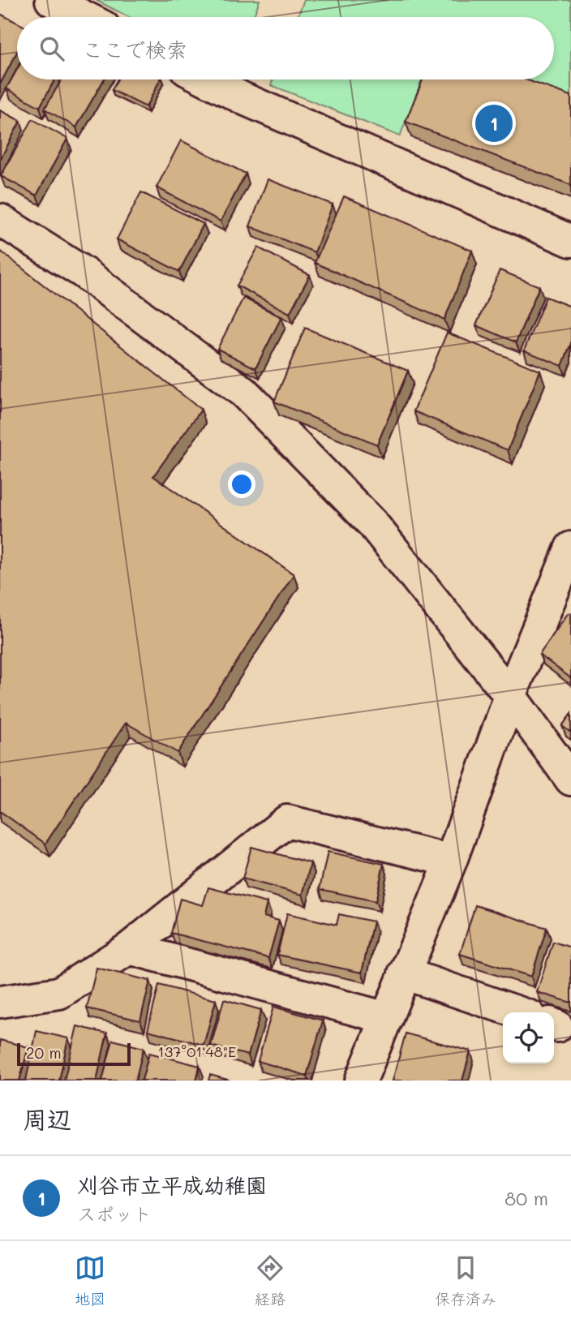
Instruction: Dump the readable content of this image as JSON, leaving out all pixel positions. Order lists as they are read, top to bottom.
{
  "scale_bar": "20 m",
  "page": {
    "search": "ここで検索",
    "pins": "1",
    "scale": "20 m",
    "heading": "周辺",
    "list": [
      {
        "mark": "1",
        "name": "刈谷市立平成幼稚園",
        "note": "スポット",
        "value": "80 m"
      }
    ],
    "nav": ["地図", "経路", "保存済み"]
  },
  "coordinates": ["137°01'48\"E"]
}
